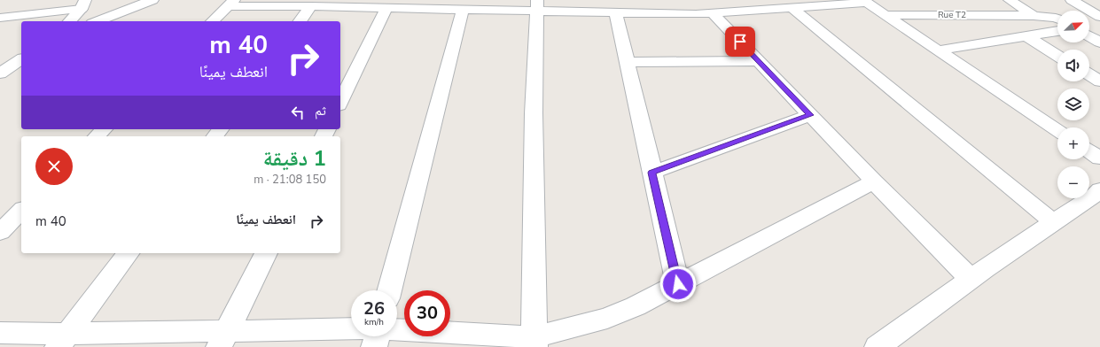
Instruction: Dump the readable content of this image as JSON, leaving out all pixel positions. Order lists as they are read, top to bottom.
{
  "streets": {
    "street": ["Rue T2"]
  },
  "north": "top right",
  "page": {
    "map_buttons": ["+", "−"],
    "turn": ["40 m", "انعطف يمينًا"],
    "then": "ثم",
    "heading": ["1 دقيقة", "150 m · 21:08"],
    "list": [
      {
        "name": "انعطف يمينًا",
        "value": "40 m"
      }
    ],
    "speed": "26 km/h",
    "limit": "30"
  }
}
